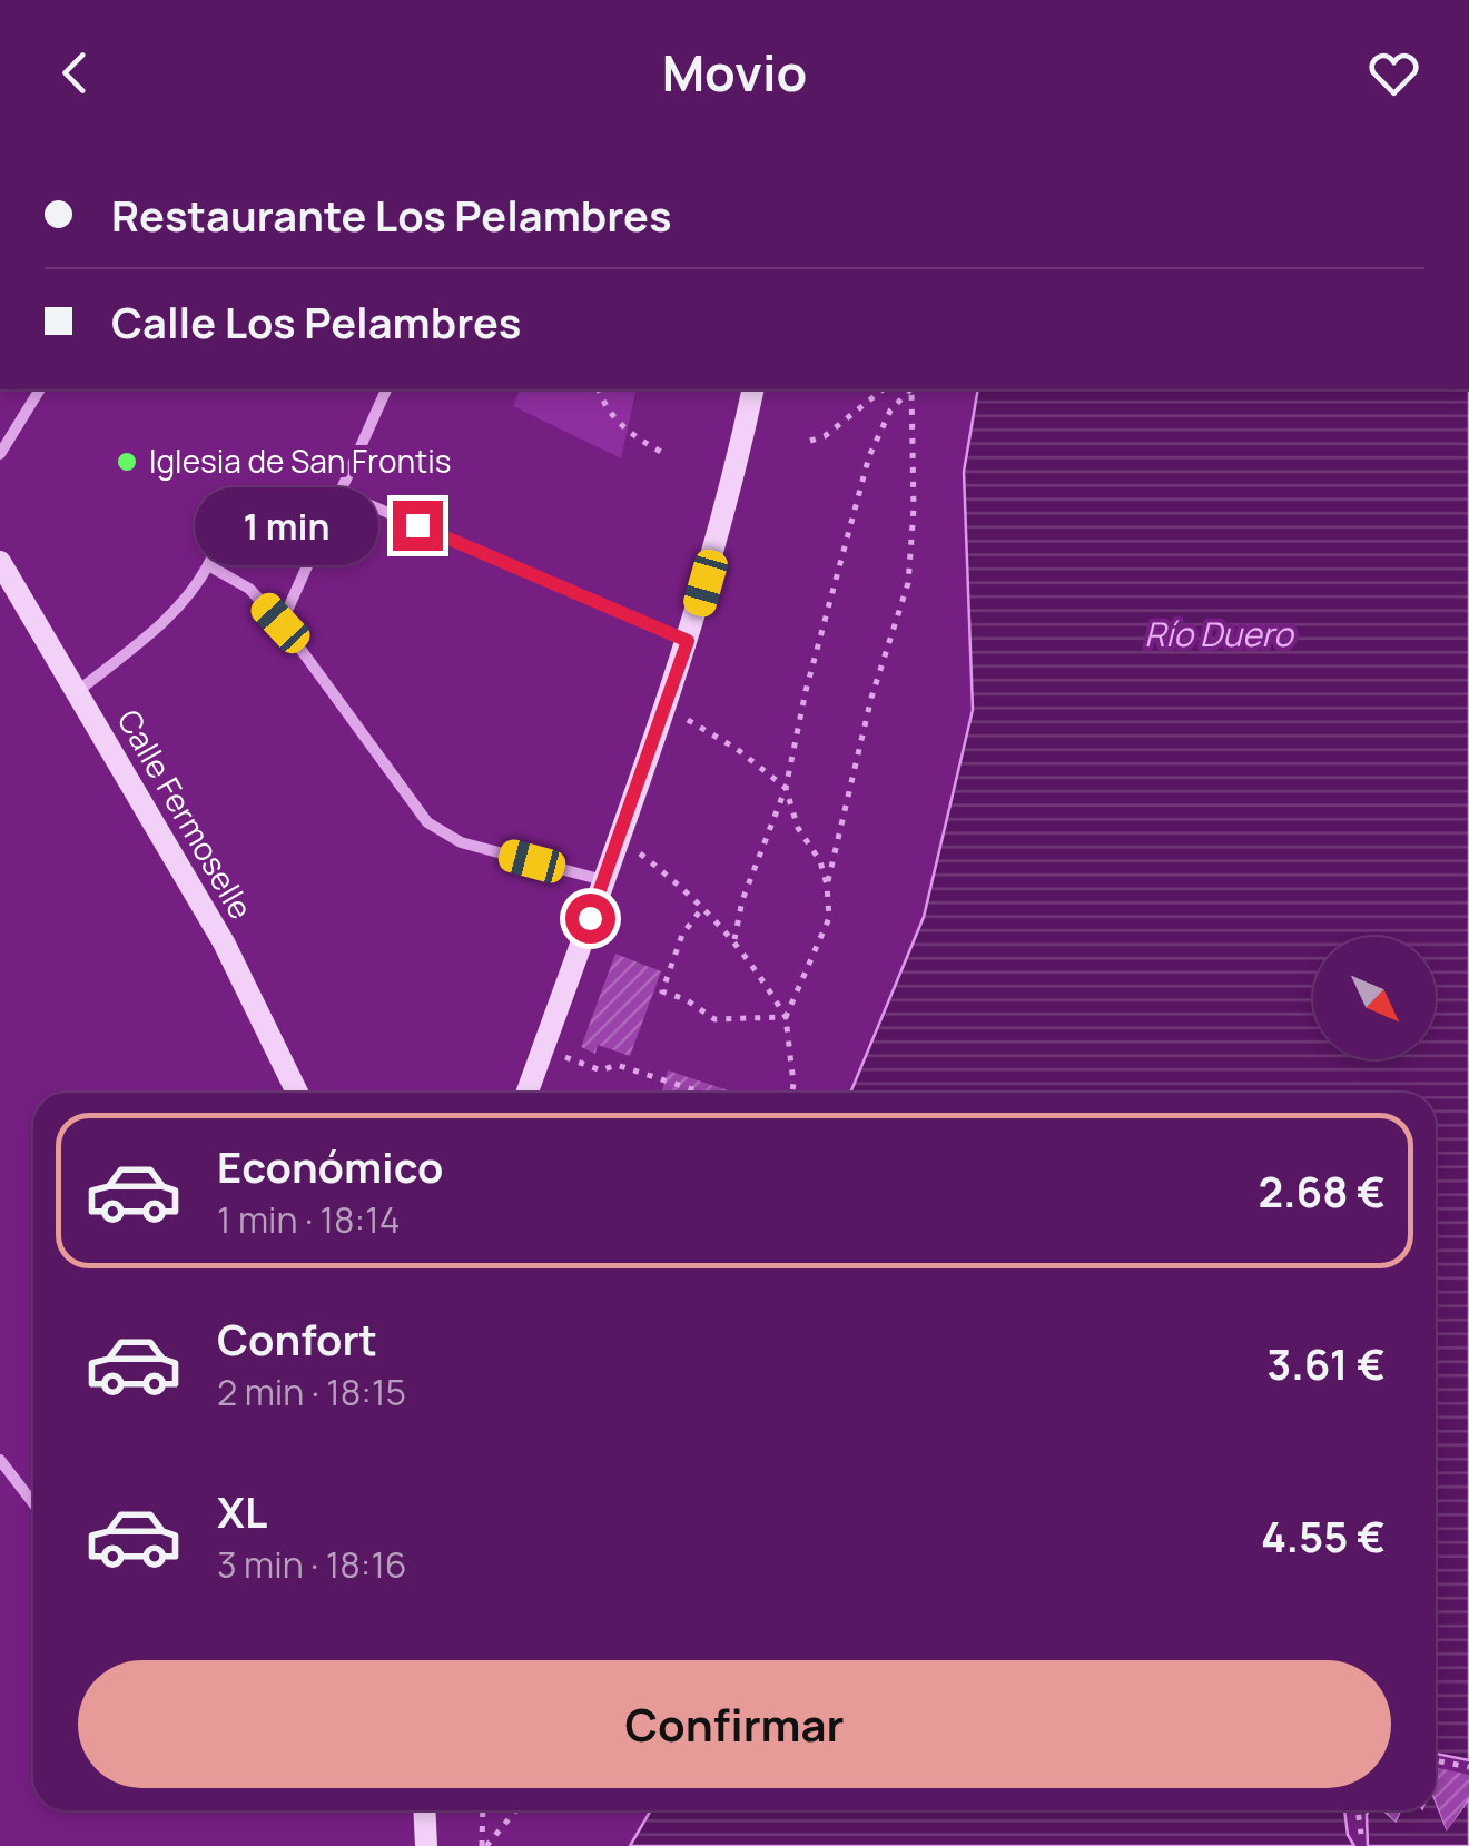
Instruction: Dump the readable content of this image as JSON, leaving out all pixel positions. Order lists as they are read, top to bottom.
{
  "streets": {
    "main road": ["Calle Fermoselle"]
  },
  "water": ["Río Duero"],
  "places": ["Iglesia de San Frontis"],
  "north": "bottom right",
  "page": {
    "header": "Movio",
    "banner": ["Restaurante Los Pelambres", "Calle Los Pelambres"],
    "bubble": "1 min",
    "list": [
      {
        "name": "Económico",
        "note": "1 min · 18:14",
        "value": "2.68 €"
      },
      {
        "name": "Confort",
        "note": "2 min · 18:15",
        "value": "3.61 €"
      },
      {
        "name": "XL",
        "note": "3 min · 18:16",
        "value": "4.55 €"
      }
    ],
    "buttons": "Confirmar"
  }
}
